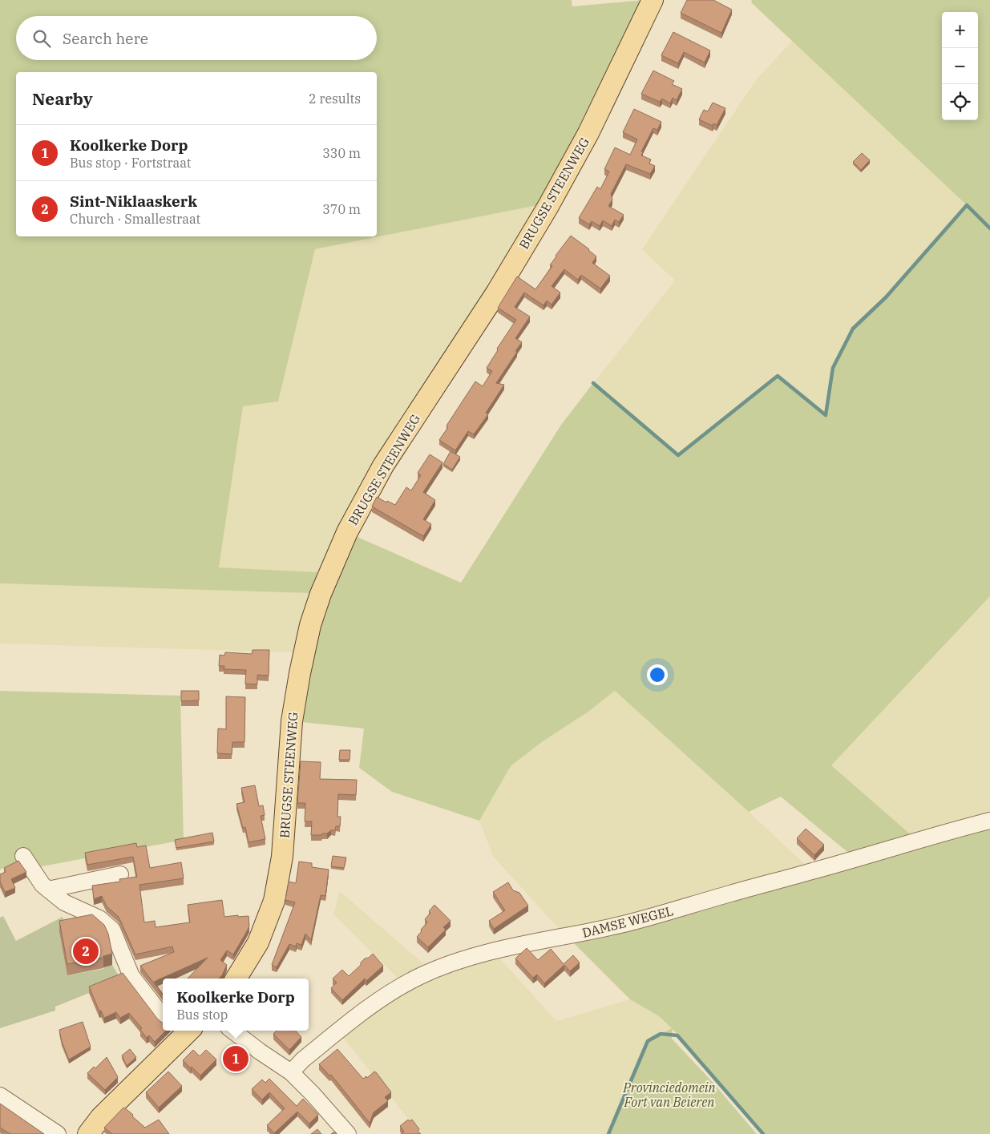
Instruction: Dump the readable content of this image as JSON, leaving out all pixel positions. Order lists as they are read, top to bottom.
{
  "streets": {
    "main road": ["BRUGSE STEENWEG"],
    "street": ["DAMSE WEGEL"]
  },
  "parks": ["Provinciedomein Fort van Beieren"],
  "page": {
    "map_buttons": ["+", "−"],
    "search": "Search here",
    "heading": ["Nearby", "2 results"],
    "list": [
      {
        "mark": "1",
        "name": "Koolkerke Dorp",
        "note": "Bus stop · Fortstraat",
        "value": "330 m"
      },
      {
        "mark": "2",
        "name": "Sint-Niklaaskerk",
        "note": "Church · Smallestraat",
        "value": "370 m"
      }
    ],
    "pins": ["2", "1"],
    "popup": ["Koolkerke Dorp", "Bus stop"]
  }
}
